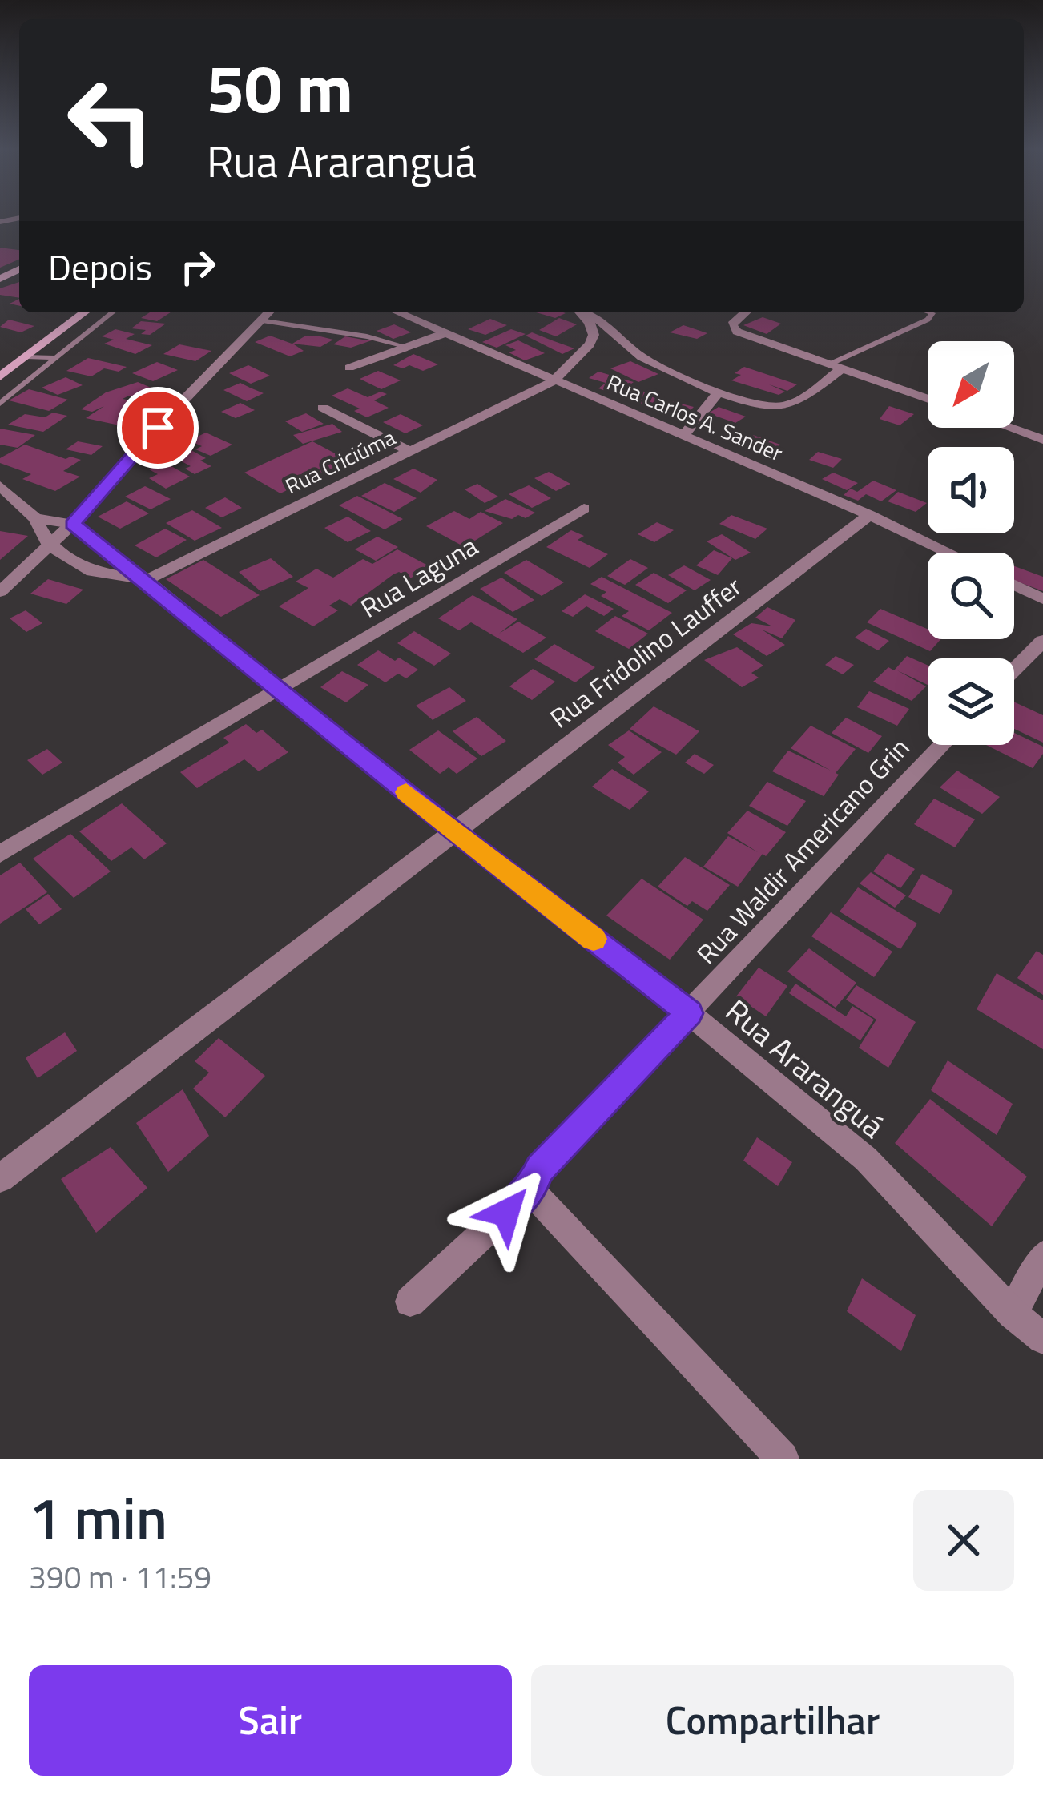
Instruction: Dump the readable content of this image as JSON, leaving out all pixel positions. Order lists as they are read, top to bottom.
{
  "streets": {
    "street": [
      "Rua Carlos A. Sander",
      "Rua Criciúma",
      "Rua Laguna",
      "Rua Fridolino Lauffer",
      "Rua Waldir Americano Grin",
      "Rua Araranguá"
    ]
  },
  "crossings": [
    ["Rua Carlos A. Sander", "Rua Criciúma"],
    ["Rua Carlos A. Sander", "Rua Fridolino Lauffer"],
    ["Rua Criciúma", "Rua Araranguá"],
    ["Rua Laguna", "Rua Araranguá"],
    ["Rua Fridolino Lauffer", "Rua Araranguá"],
    ["Rua Waldir Americano Grin", "Rua Araranguá"]
  ],
  "north": "bottom left",
  "page": {
    "turn": ["50 m", "Rua Araranguá"],
    "then": "Depois",
    "heading": ["1 min", "390 m · 11:59"],
    "buttons": ["Sair", "Compartilhar"]
  }
}
